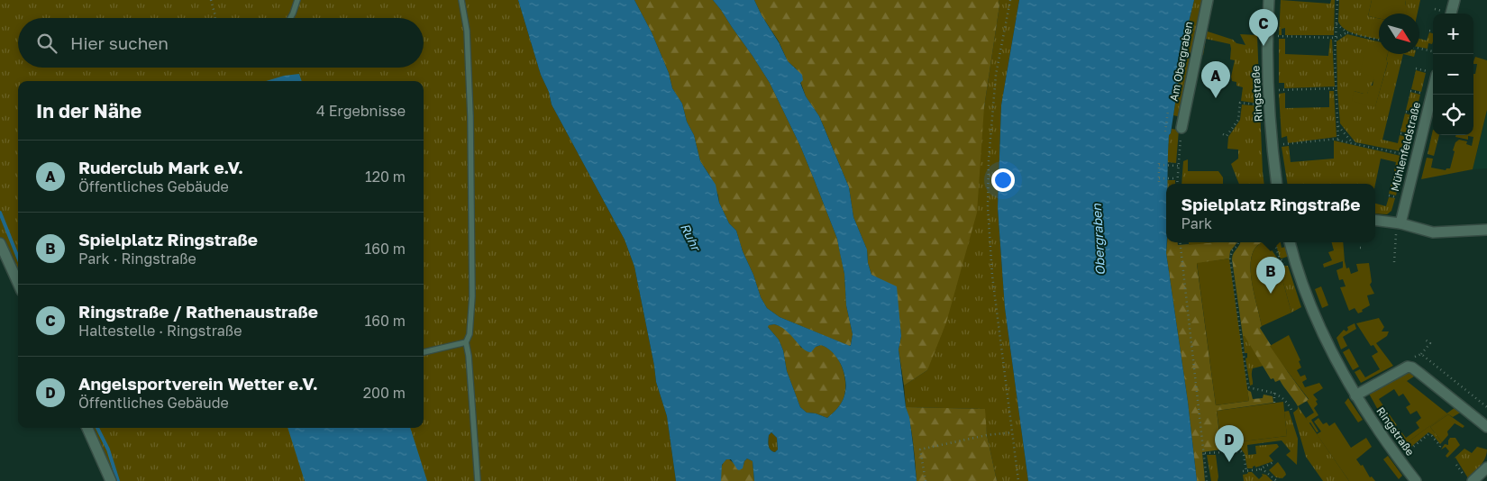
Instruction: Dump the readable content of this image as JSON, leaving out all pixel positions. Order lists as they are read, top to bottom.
{
  "streets": {
    "street": ["Am Obergraben", "Ringstraße", "Mühlenfeldstraße"]
  },
  "water": ["Ruhr", "Obergraben"],
  "north": "bottom right",
  "page": {
    "pins": [
      "C",
      "A",
      "B",
      "D"
    ],
    "map_buttons": ["+", "−"],
    "search": "Hier suchen",
    "heading": ["In der Nähe", "4 Ergebnisse"],
    "list": [
      {
        "mark": "A",
        "name": "Ruderclub Mark e.V.",
        "note": "Öffentliches Gebäude",
        "value": "120 m"
      },
      {
        "mark": "B",
        "name": "Spielplatz Ringstraße",
        "note": "Park · Ringstraße",
        "value": "160 m"
      },
      {
        "mark": "C",
        "name": "Ringstraße / Rathenaustraße",
        "note": "Haltestelle · Ringstraße",
        "value": "160 m"
      },
      {
        "mark": "D",
        "name": "Angelsportverein Wetter e.V.",
        "note": "Öffentliches Gebäude",
        "value": "200 m"
      }
    ],
    "popup": ["Spielplatz Ringstraße", "Park"]
  }
}
